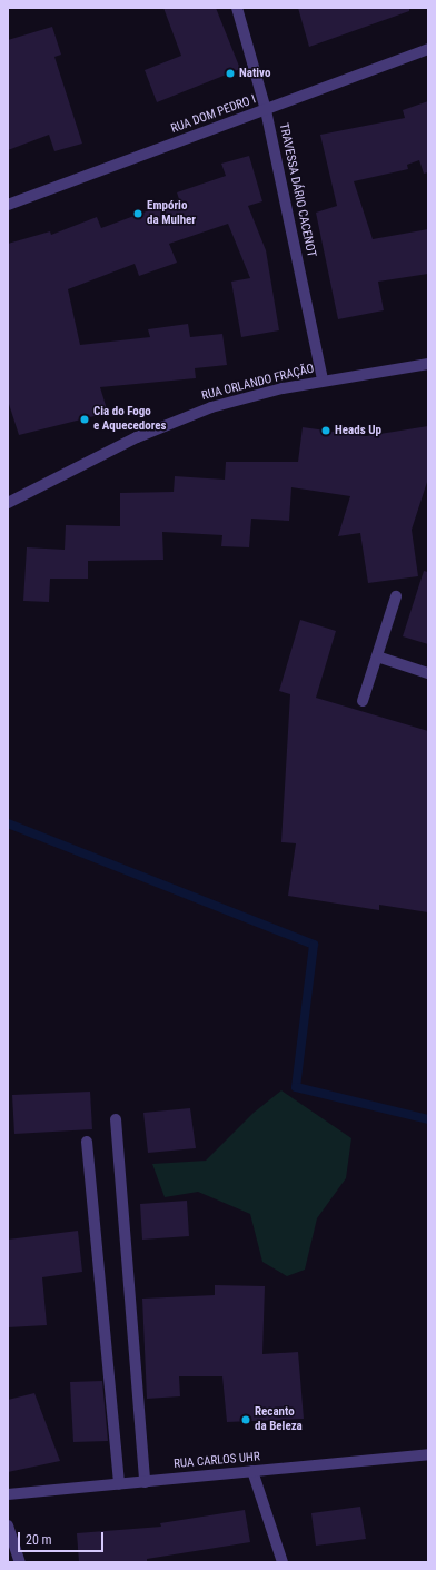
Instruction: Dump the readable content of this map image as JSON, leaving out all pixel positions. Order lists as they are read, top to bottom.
{
  "streets": {
    "street": [
      "RUA DOM PEDRO I",
      "TRAVESSA DÁRIO CACENOT",
      "RUA ORLANDO FRAÇÃO",
      "RUA CARLOS UHR"
    ]
  },
  "crossings": [
    ["RUA DOM PEDRO I", "TRAVESSA DÁRIO CACENOT"],
    ["TRAVESSA DÁRIO CACENOT", "RUA ORLANDO FRAÇÃO"]
  ],
  "places": [
    "Nativo",
    "Empório da Mulher",
    "Cia do Fogo e Aquecedores",
    "Heads Up",
    "Recanto da Beleza"
  ],
  "scale_bar": "20 m"
}
